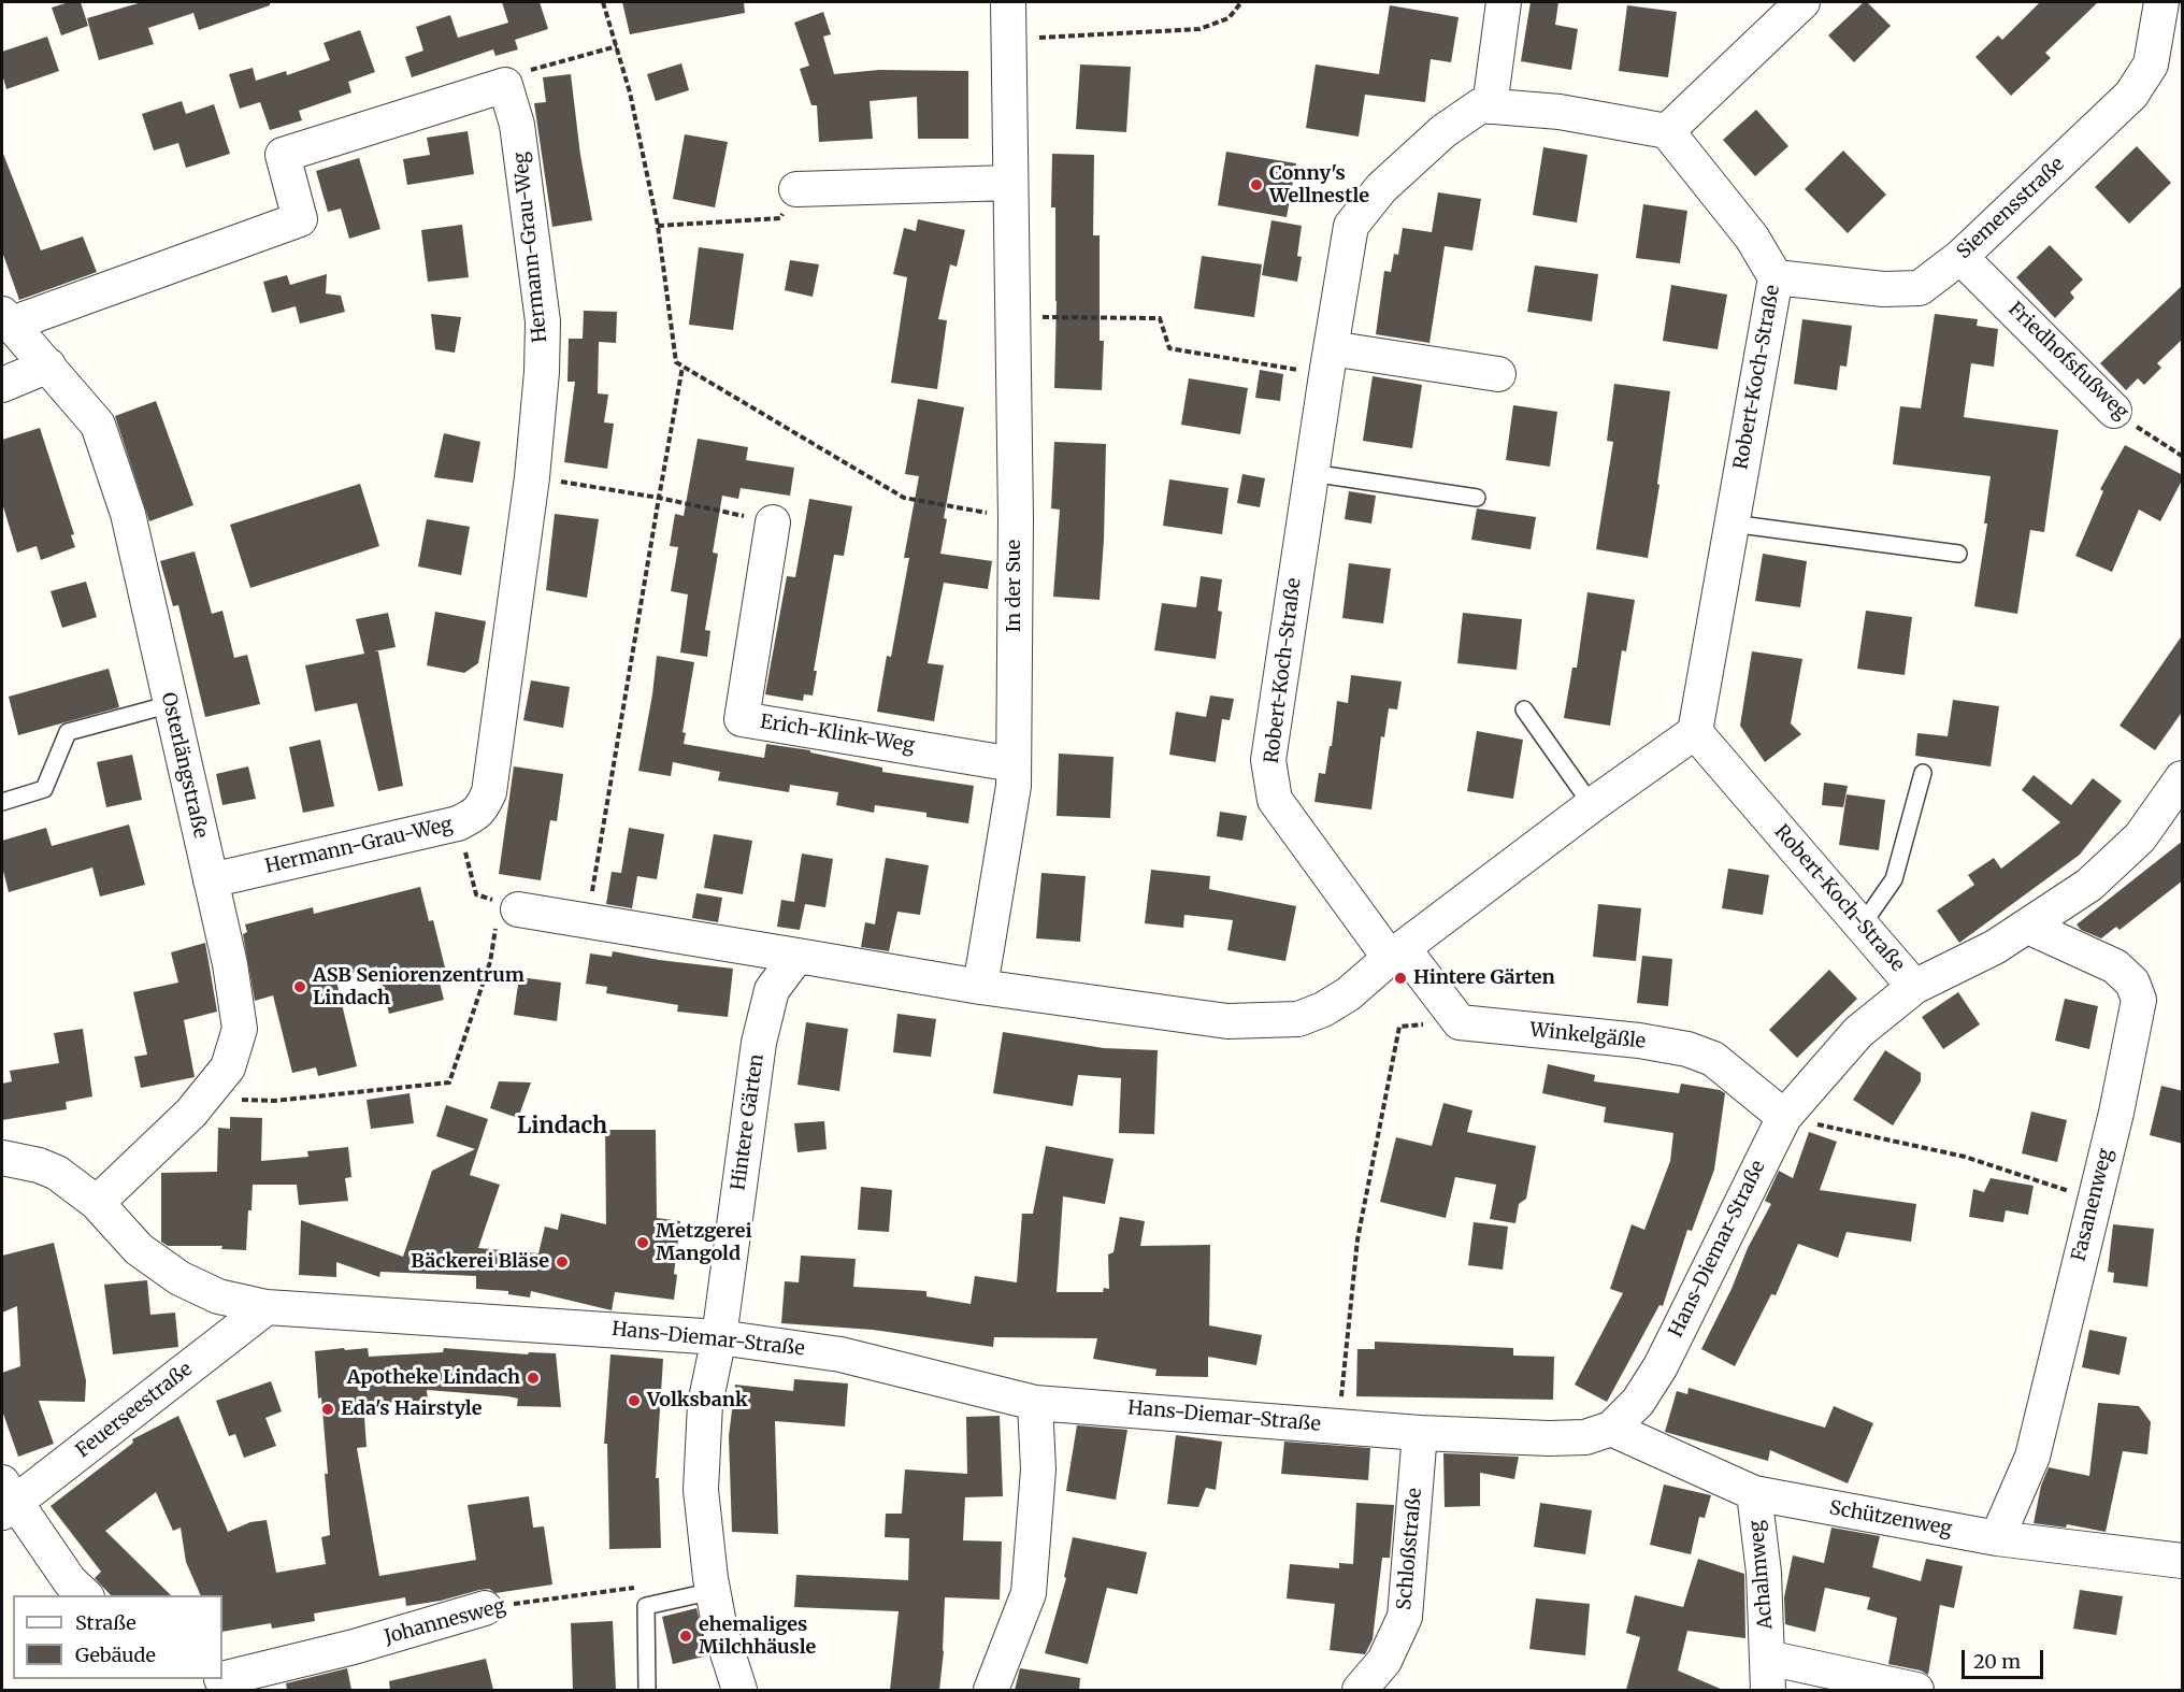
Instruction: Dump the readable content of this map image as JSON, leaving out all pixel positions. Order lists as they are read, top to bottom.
{
  "streets": {
    "street": [
      "Siemensstraße",
      "Hermann-Grau-Weg",
      "Friedhofsfußweg",
      "Robert-Koch-Straße",
      "In der Sue",
      "Erich-Klink-Weg",
      "Osterlängstraße",
      "Winkelgäßle",
      "Hintere Gärten",
      "Fasanenweg",
      "Hans-Diemar-Straße",
      "Feuerseestraße",
      "Schützenweg",
      "Schloßstraße",
      "Achalmweg",
      "Johannesweg"
    ]
  },
  "crossings": [
    ["Siemensstraße", "Friedhofsfußweg"],
    ["Siemensstraße", "Robert-Koch-Straße"],
    ["Hermann-Grau-Weg", "Osterlängstraße"],
    ["Robert-Koch-Straße", "Hans-Diemar-Straße"],
    ["In der Sue", "Erich-Klink-Weg"],
    ["Osterlängstraße", "Hans-Diemar-Straße"],
    ["Winkelgäßle", "Hans-Diemar-Straße"],
    ["Hintere Gärten", "Hans-Diemar-Straße"],
    ["Fasanenweg", "Hans-Diemar-Straße"],
    ["Fasanenweg", "Schützenweg"],
    ["Hans-Diemar-Straße", "Feuerseestraße"],
    ["Hans-Diemar-Straße", "Schützenweg"],
    ["Hans-Diemar-Straße", "Schloßstraße"],
    ["Schützenweg", "Achalmweg"]
  ],
  "districts": ["Lindach"],
  "places": [
    "Conny's Wellnestle",
    "Hintere Gärten",
    "ASB Seniorenzentrum Lindach",
    "Metzgerei Mangold",
    "Bäckerei Bläse",
    "Apotheke Lindach",
    "Volksbank",
    "Eda's Hairstyle",
    "ehemaliges Milchhäusle"
  ],
  "legend": ["Straße", "Gebäude"],
  "scale_bar": "20 m"
}
